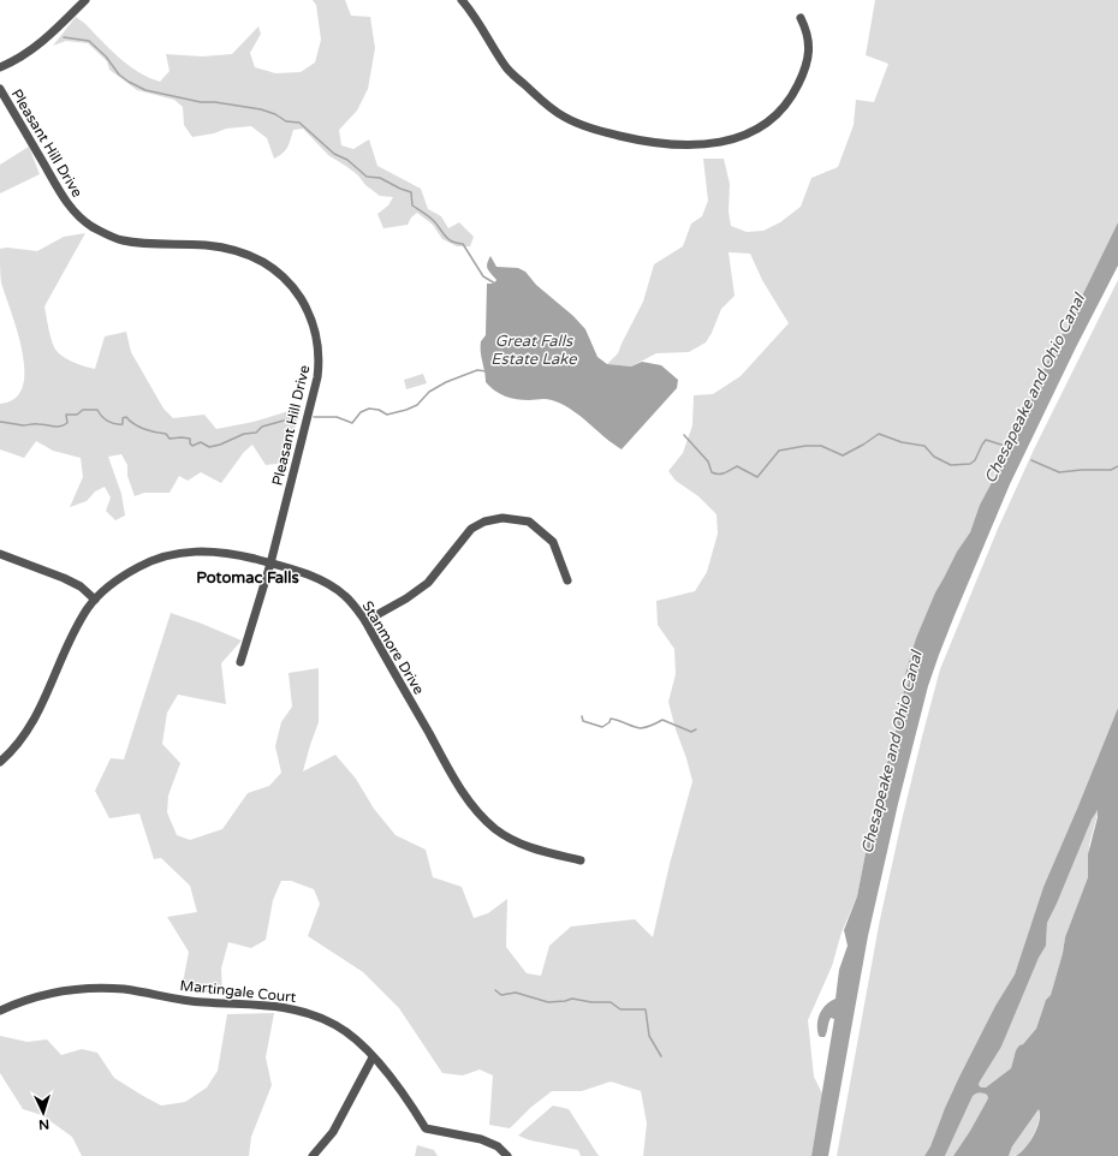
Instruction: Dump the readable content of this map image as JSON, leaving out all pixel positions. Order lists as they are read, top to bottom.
{
  "streets": {
    "street": ["Pleasant Hill Drive", "Stanmore Drive", "Martingale Court"]
  },
  "crossings": [
    ["Pleasant Hill Drive", "Stanmore Drive"]
  ],
  "districts": ["Potomac Falls"],
  "water": ["Great Falls Estate Lake", "Chesapeake and Ohio Canal"],
  "north": "bottom"
}
